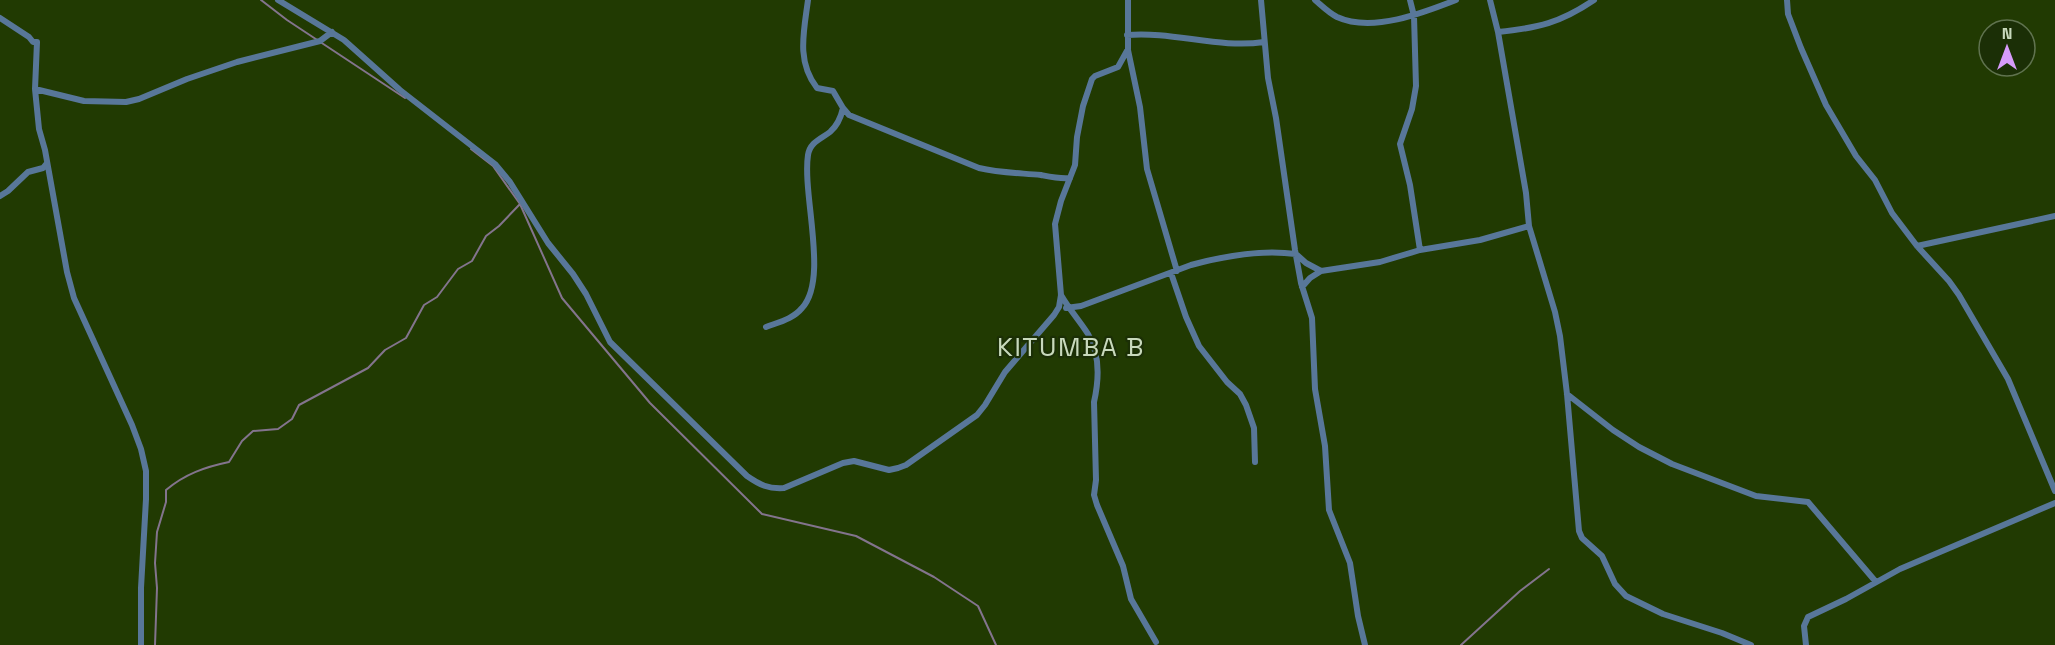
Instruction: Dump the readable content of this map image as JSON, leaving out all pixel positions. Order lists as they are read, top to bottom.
{
  "districts": ["KITUMBA B"],
  "north": "top"
}
